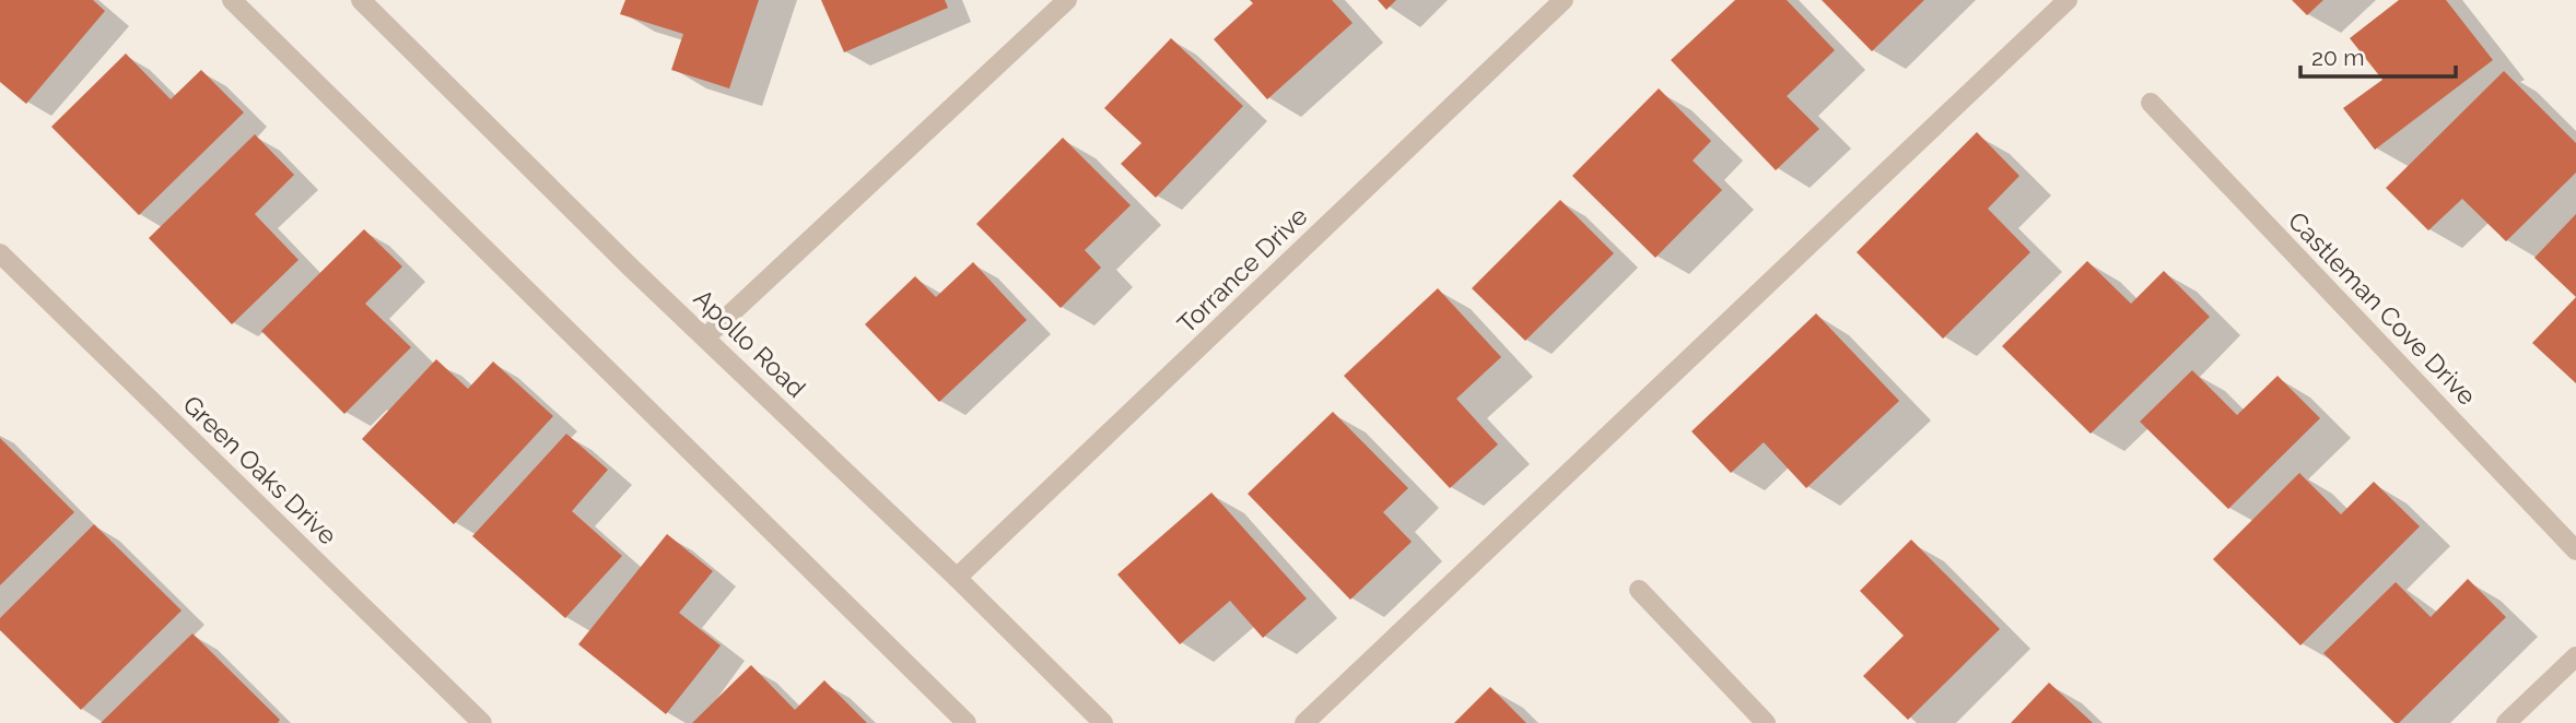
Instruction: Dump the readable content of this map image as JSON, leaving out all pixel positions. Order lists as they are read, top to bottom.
{
  "streets": {
    "street": [
      "Torrance Drive",
      "Castleman Cove Drive",
      "Apollo Road",
      "Green Oaks Drive"
    ]
  },
  "crossings": [
    ["Torrance Drive", "Apollo Road"]
  ],
  "scale_bar": "20 m"
}
